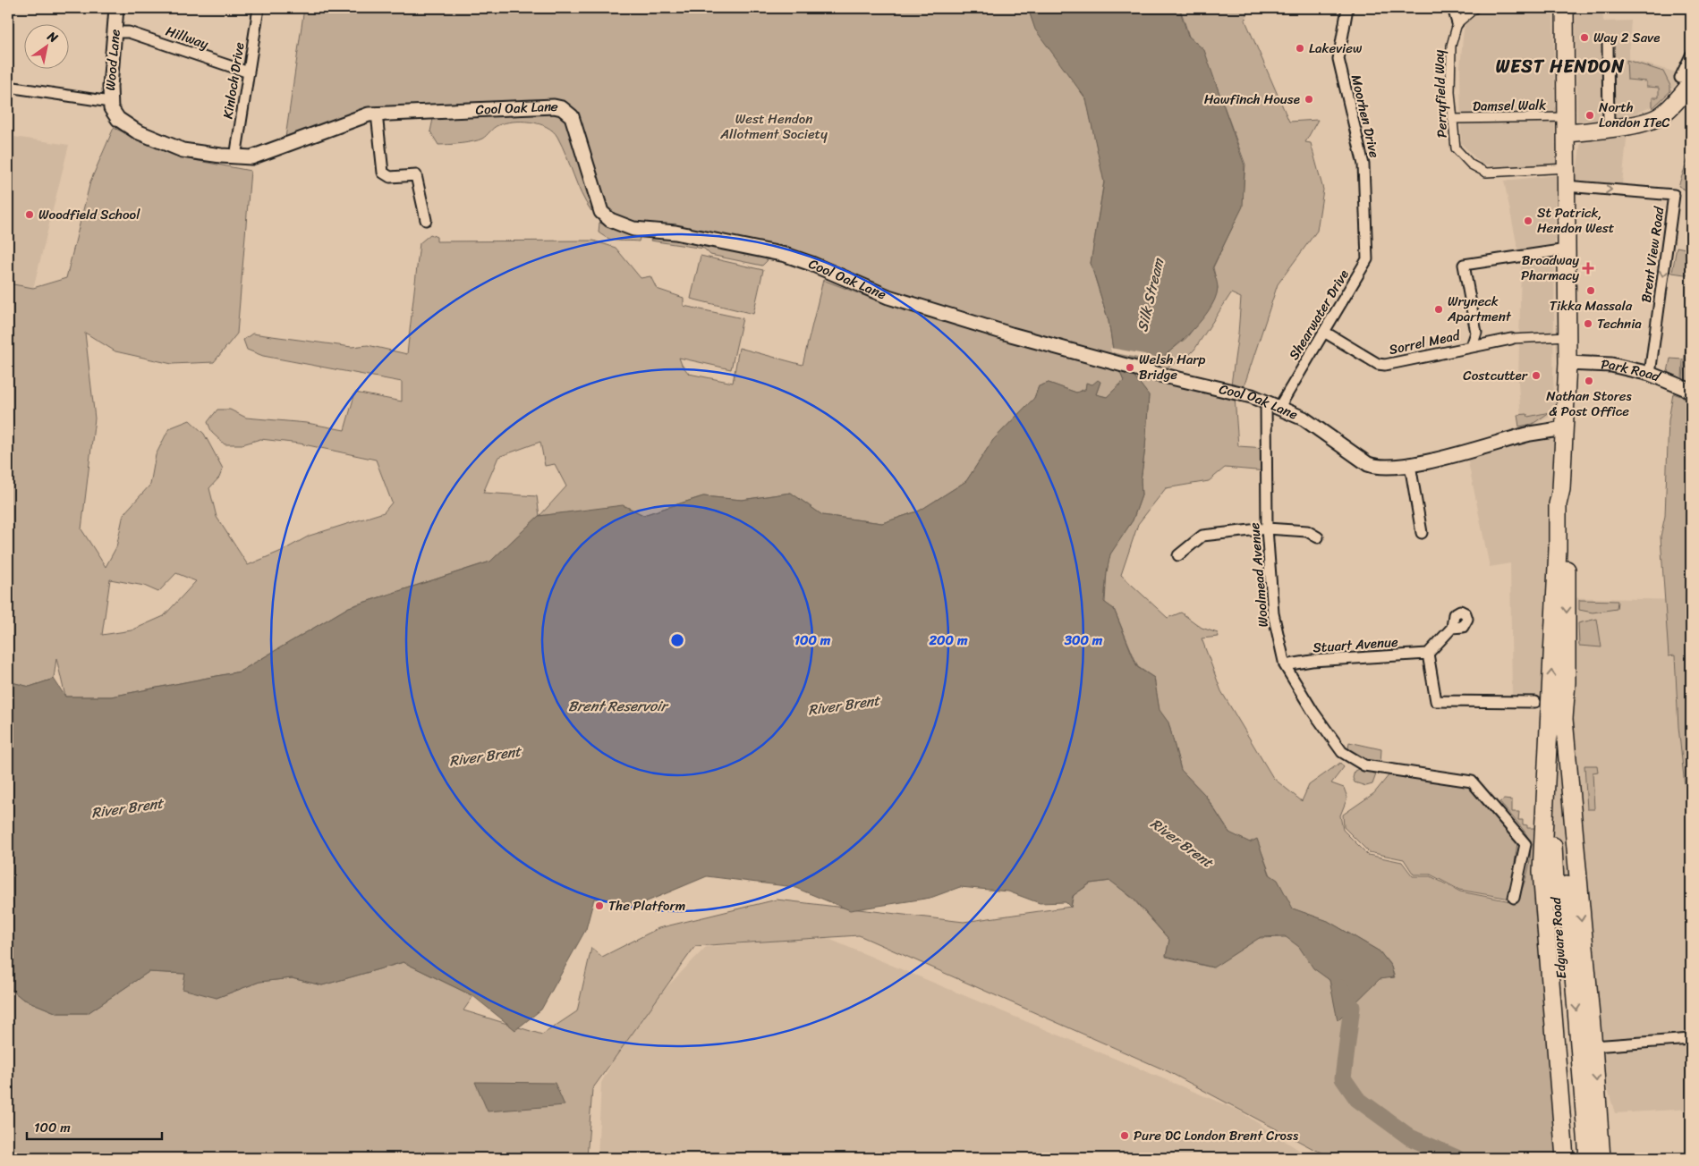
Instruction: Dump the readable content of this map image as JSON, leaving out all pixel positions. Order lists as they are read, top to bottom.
{
  "streets": {
    "main road": ["Edgware Road"],
    "street": [
      "Hillway",
      "Wood Lane",
      "Kinloch Drive",
      "Perryfield Way",
      "Damsel Walk",
      "Cool Oak Lane",
      "Moorhen Drive",
      "Brent View Road",
      "Shearwater Drive",
      "Sorrel Mead",
      "Park Road",
      "Woolmead Avenue",
      "Stuart Avenue"
    ]
  },
  "crossings": [
    ["Hillway", "Wood Lane"],
    ["Hillway", "Kinloch Drive"],
    ["Wood Lane", "Cool Oak Lane"],
    ["Kinloch Drive", "Cool Oak Lane"],
    ["Perryfield Way", "Damsel Walk"],
    ["Cool Oak Lane", "Shearwater Drive"],
    ["Cool Oak Lane", "Woolmead Avenue"],
    ["Moorhen Drive", "Shearwater Drive"],
    ["Brent View Road", "Park Road"],
    ["Shearwater Drive", "Sorrel Mead"],
    ["Woolmead Avenue", "Stuart Avenue"]
  ],
  "districts": ["WEST HENDON"],
  "water": ["Silk Stream", "River Brent", "Brent Reservoir"],
  "parks": ["West Hendon Allotment Society"],
  "places": {
    "other": [
      "Way 2 Save",
      "Lakeview",
      "Hawfinch House",
      "North London ITeC",
      "Woodfield School",
      "St Patrick, Hendon West",
      "Tikka Massala",
      "Wryneck Apartment",
      "Technia",
      "Welsh Harp Bridge",
      "Costcutter",
      "Nathan Stores & Post Office",
      "The Platform",
      "Pure DC London Brent Cross"
    ],
    "health": ["Broadway Pharmacy"]
  },
  "scale_bar": "100 m",
  "north": "top right",
  "rings": ["100 m", "200 m", "300 m"]
}
